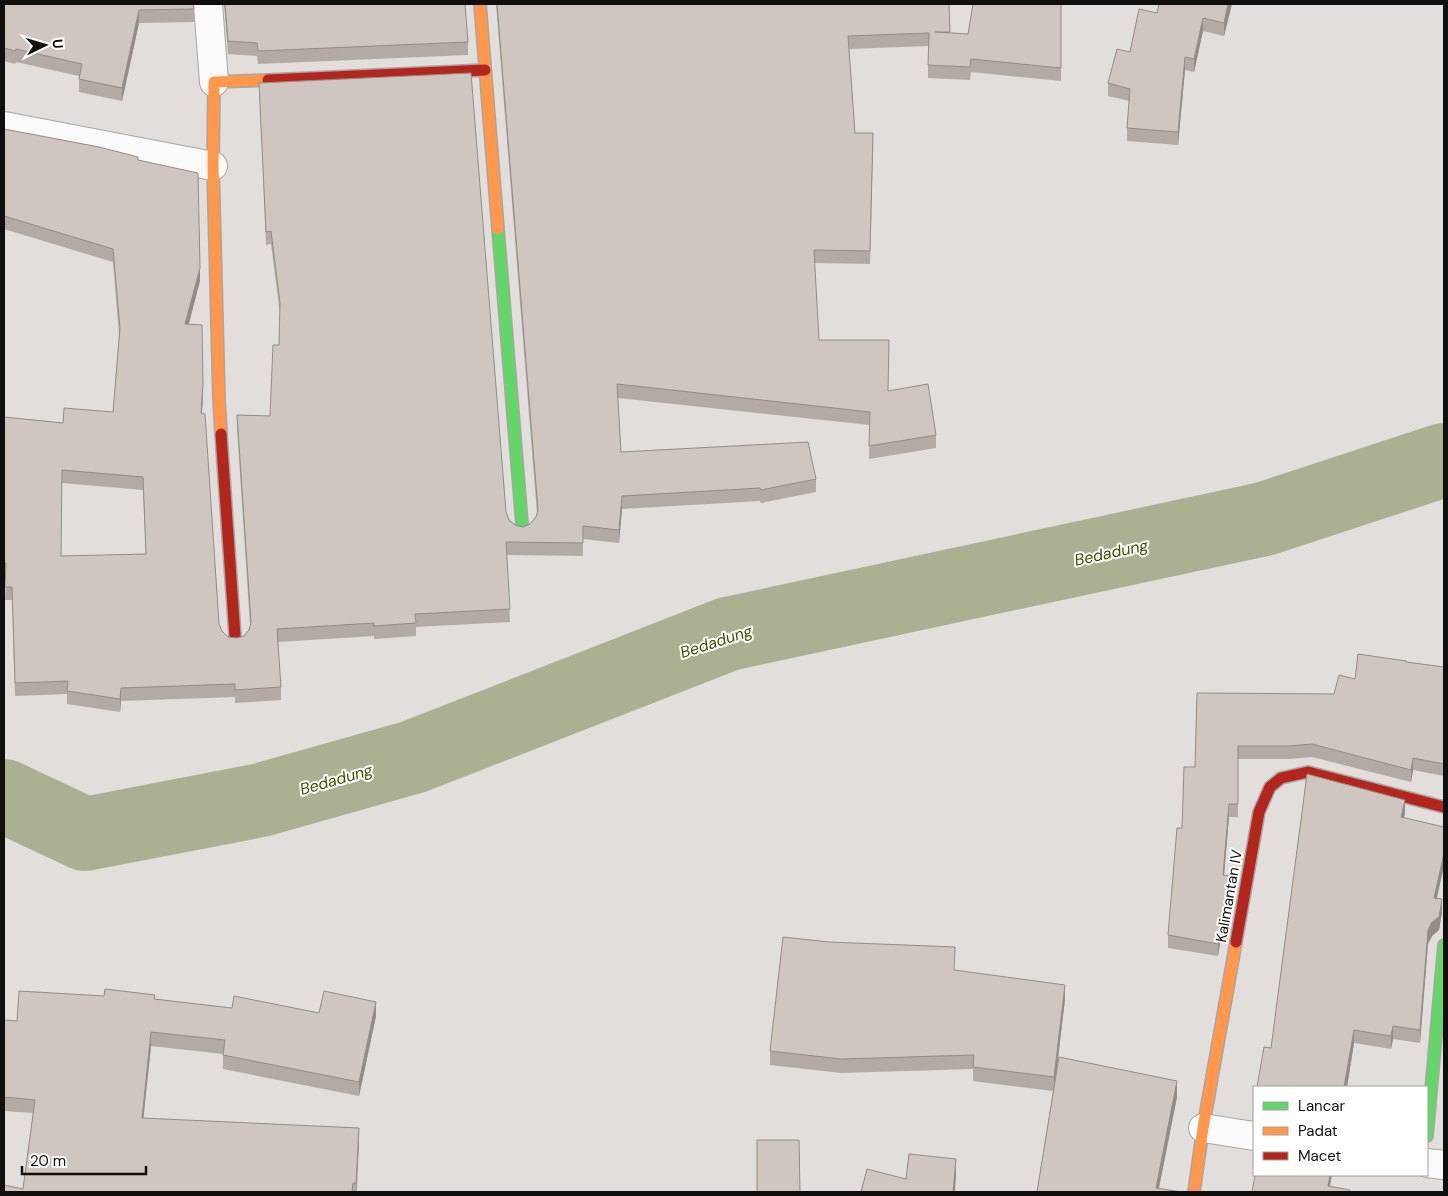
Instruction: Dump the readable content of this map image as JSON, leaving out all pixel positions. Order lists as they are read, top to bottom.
{
  "streets": {
    "street": ["Kalimantan IV"]
  },
  "water": ["Bedadung"],
  "legend": ["Lancar", "Padat", "Macet"],
  "scale_bar": "20 m",
  "north": "right"
}
